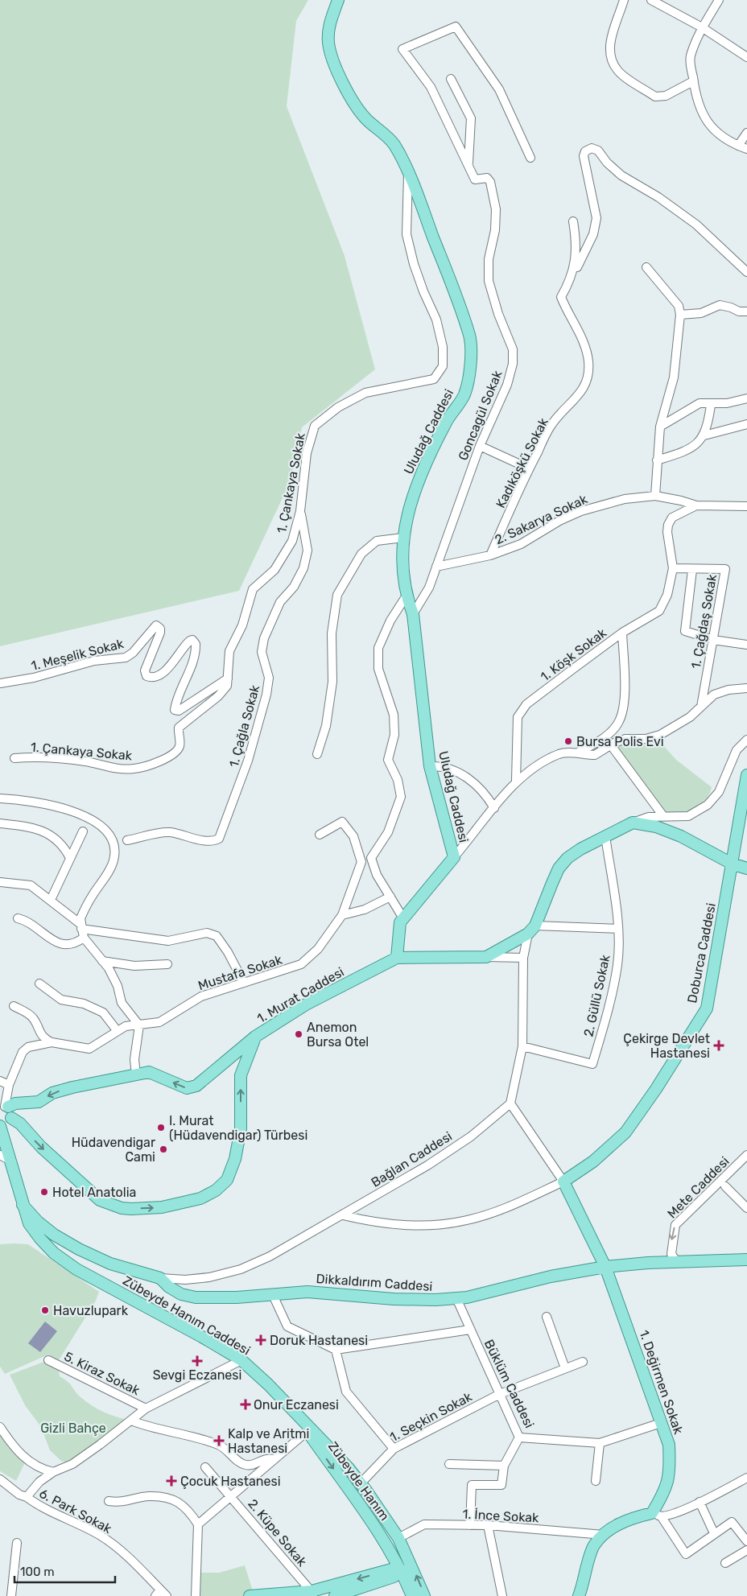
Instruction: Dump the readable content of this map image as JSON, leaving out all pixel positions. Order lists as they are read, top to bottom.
{
  "streets": {
    "main road": [
      "Uludağ Caddesi",
      "Doburca Caddesi",
      "1. Murat Caddesi",
      "Dikkaldırım Caddesi",
      "Zübeyde Hanım Caddesi",
      "1. Değirmen Sokak",
      "Zübeyde Hanım"
    ],
    "street": [
      "Goncagül Sokak",
      "Kadıköşkü Sokak",
      "1. Çankaya Sokak",
      "2. Sakarya Sokak",
      "1. Çağdaş Sokak",
      "1. Meşelik Sokak",
      "1. Köşk Sokak",
      "1. Çağla Sokak",
      "Mustafa Sokak",
      "2. Güllü Sokak",
      "Bağlan Caddesi",
      "Mete Caddesi",
      "5. Kiraz Sokak",
      "Büklüm Caddesi",
      "1. Seçkin Sokak",
      "6. Park Sokak",
      "1. İnce Sokak",
      "2. Küpe Sokak"
    ]
  },
  "crossings": [
    ["Goncagül Sokak", "Uludağ Caddesi"],
    ["Uludağ Caddesi", "1. Çankaya Sokak"],
    ["Uludağ Caddesi", "1. Murat Caddesi"],
    ["Kadıköşkü Sokak", "2. Sakarya Sokak"],
    ["1. Çankaya Sokak", "1. Meşelik Sokak"],
    ["1. Çankaya Sokak", "1. Çağla Sokak"],
    ["Doburca Caddesi", "1. Değirmen Sokak"],
    ["Bağlan Caddesi", "Dikkaldırım Caddesi"],
    ["Mete Caddesi", "Dikkaldırım Caddesi"],
    ["Dikkaldırım Caddesi", "Zübeyde Hanım Caddesi"],
    ["Dikkaldırım Caddesi", "1. Değirmen Sokak"],
    ["Dikkaldırım Caddesi", "Büklüm Caddesi"],
    ["Zübeyde Hanım Caddesi", "1. Seçkin Sokak"],
    ["Zübeyde Hanım Caddesi", "Zübeyde Hanım"],
    ["Zübeyde Hanım Caddesi", "6. Park Sokak"],
    ["Zübeyde Hanım Caddesi", "1. İnce Sokak"],
    ["5. Kiraz Sokak", "6. Park Sokak"],
    ["1. Değirmen Sokak", "Büklüm Caddesi"],
    ["Büklüm Caddesi", "1. Seçkin Sokak"]
  ],
  "one_way": ["Mete Caddesi", "Zübeyde Hanım"],
  "parks": ["Gizli Bahçe"],
  "places": {
    "other": [
      "Bursa Polis Evi",
      "Anemon Bursa Otel",
      "I. Murat (Hüdavendigar) Türbesi",
      "Hüdavendigar Cami",
      "Hotel Anatolia",
      "Havuzlupark"
    ],
    "health": [
      "Çekirge Devlet Hastanesi",
      "Doruk Hastanesi",
      "Sevgi Eczanesi",
      "Onur Eczanesi",
      "Kalp ve Aritmi Hastanesi",
      "Çocuk Hastanesi"
    ]
  },
  "scale_bar": "100 m"
}
